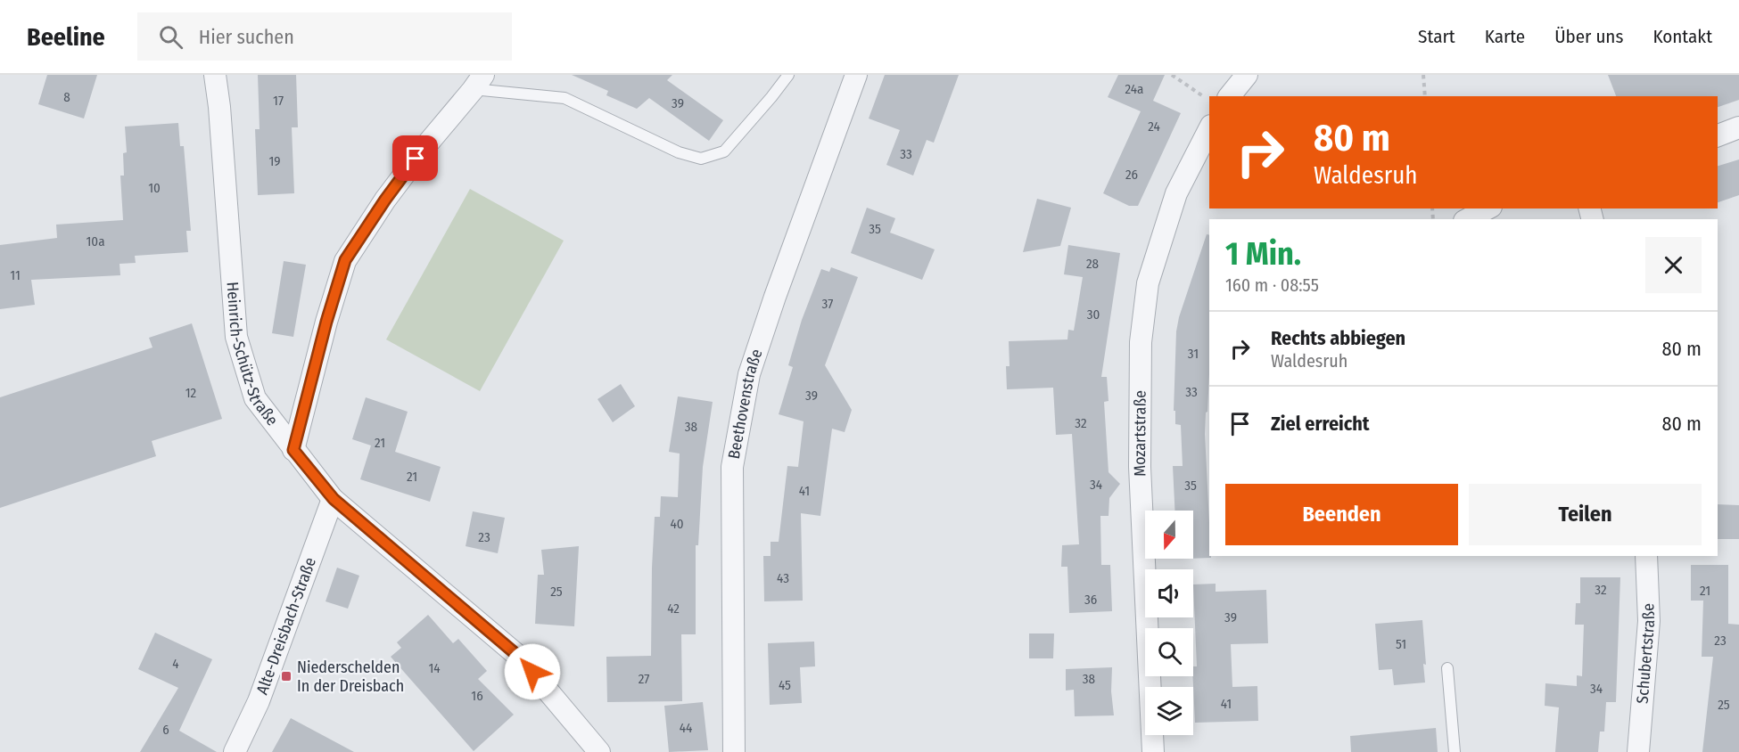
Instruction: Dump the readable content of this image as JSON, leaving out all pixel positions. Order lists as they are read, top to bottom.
{
  "streets": {
    "street": [
      "Heinrich-Schütz-Straße",
      "Beethovenstraße",
      "Mozartstraße",
      "Alte-Dreisbach-Straße",
      "Schubertstraße"
    ]
  },
  "crossings": [
    ["Heinrich-Schütz-Straße", "Alte-Dreisbach-Straße"]
  ],
  "places": {
    "transit": ["Niederschelden In der Dreisbach"]
  },
  "house_numbers": [
    "24a",
    "8",
    "17",
    "39",
    "24",
    "33",
    "19",
    "26",
    "10",
    "35",
    "10a",
    "28",
    "11",
    "37",
    "30",
    "31",
    "33",
    "12",
    "39",
    "32",
    "38",
    "21",
    "21",
    "34",
    "35",
    "41",
    "40",
    "23",
    "43",
    "32",
    "21",
    "25",
    "36",
    "42",
    "39",
    "23",
    "51",
    "4",
    "14",
    "27",
    "38",
    "45",
    "34",
    "16",
    "41",
    "25",
    "44",
    "6"
  ],
  "north": "bottom",
  "page": {
    "header": "Beeline",
    "search": "Hier suchen",
    "nav": [
      "Start",
      "Karte",
      "Über uns",
      "Kontakt"
    ],
    "turn": ["80 m", "Waldesruh"],
    "heading": ["1 Min.", "160 m · 08:55"],
    "list": [
      {
        "name": "Rechts abbiegen",
        "note": "Waldesruh",
        "value": "80 m"
      },
      {
        "name": "Ziel erreicht",
        "value": "80 m"
      }
    ],
    "buttons": ["Beenden", "Teilen"]
  }
}
